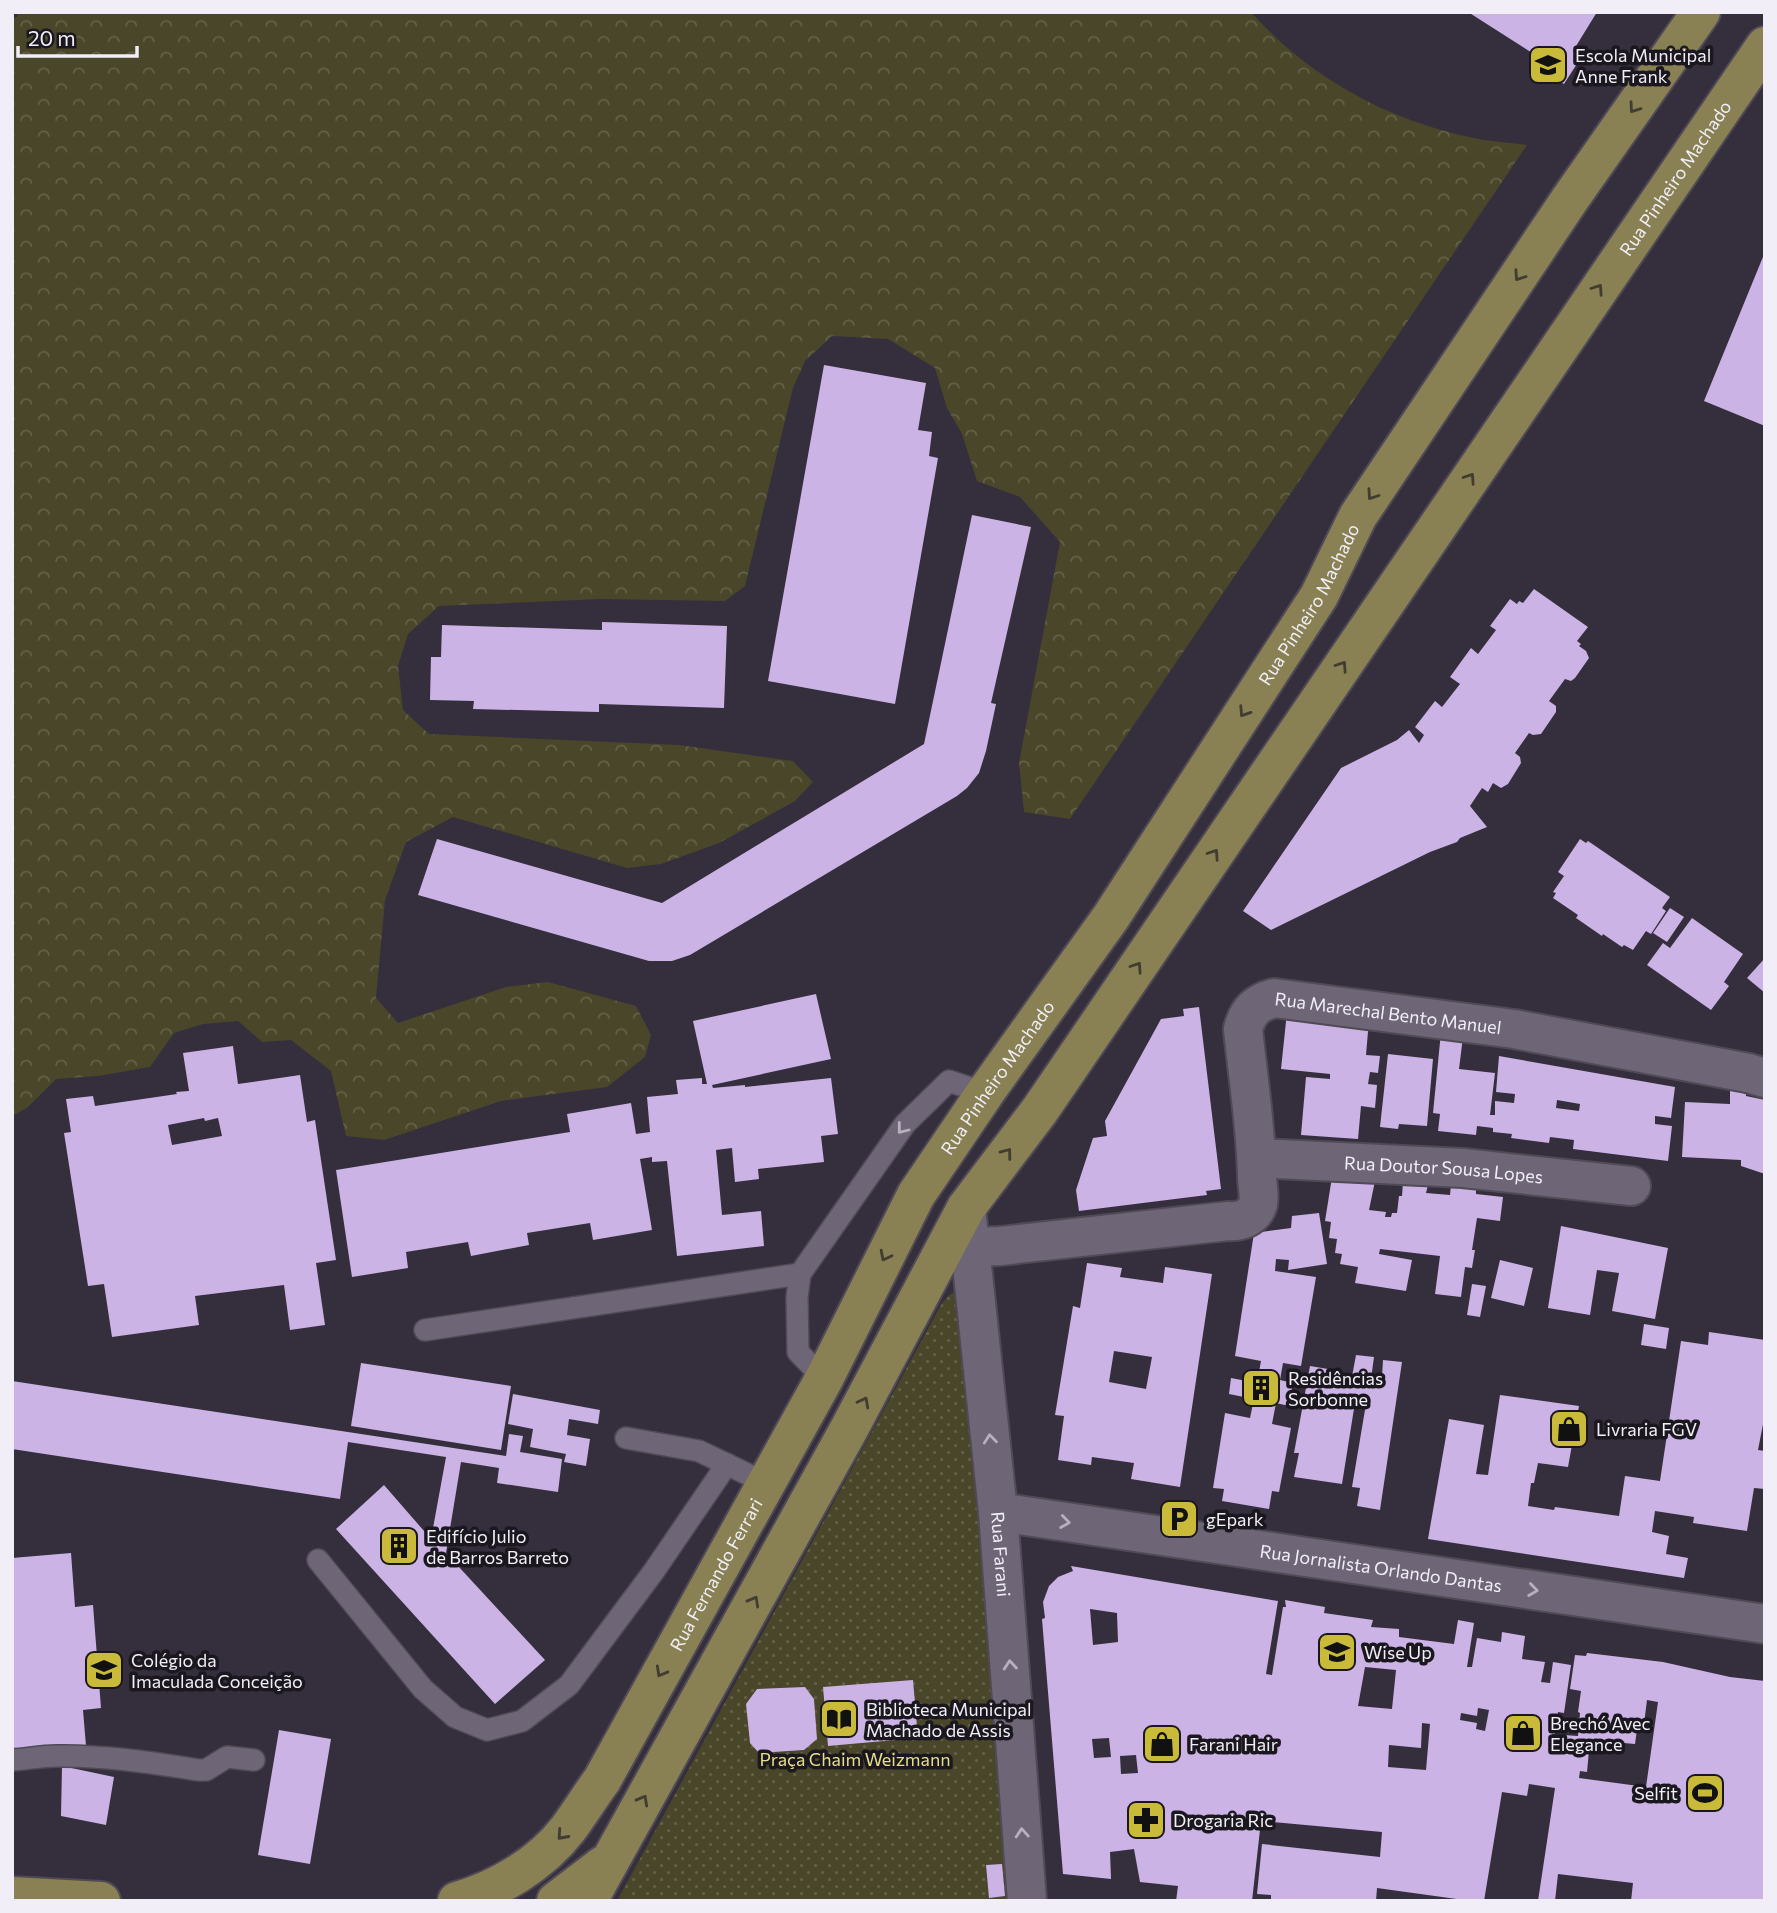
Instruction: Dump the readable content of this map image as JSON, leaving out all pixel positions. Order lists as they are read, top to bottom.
{
  "streets": {
    "main road": ["Rua Pinheiro Machado", "Rua Fernando Ferrari"],
    "street": [
      "Rua Marechal Bento Manuel",
      "Rua Doutor Sousa Lopes",
      "Rua Farani",
      "Rua Jornalista Orlando Dantas"
    ]
  },
  "crossings": [
    ["Rua Pinheiro Machado", "Rua Farani"],
    ["Rua Pinheiro Machado", "Rua Fernando Ferrari"],
    ["Rua Marechal Bento Manuel", "Rua Doutor Sousa Lopes"],
    ["Rua Marechal Bento Manuel", "Rua Farani"],
    ["Rua Farani", "Rua Jornalista Orlando Dantas"]
  ],
  "one_way": ["Rua Farani", "Rua Jornalista Orlando Dantas"],
  "parks": ["Praça Chaim Weizmann"],
  "places": {
    "school or university": ["Escola Municipal Anne Frank", "Wise Up", "Colégio da Imaculada Conceição"],
    "building": ["Residências Sorbonne", "Edifício Julio de Barros Barreto"],
    "shop": ["Livraria FGV", "Brechó Avec Elegance", "Farani Hair"],
    "parking": ["gEpark"],
    "library": ["Biblioteca Municipal Machado de Assis"],
    "sports": ["Selfit"],
    "pharmacy": ["Drogaria Ric"]
  },
  "scale_bar": "20 m"
}
